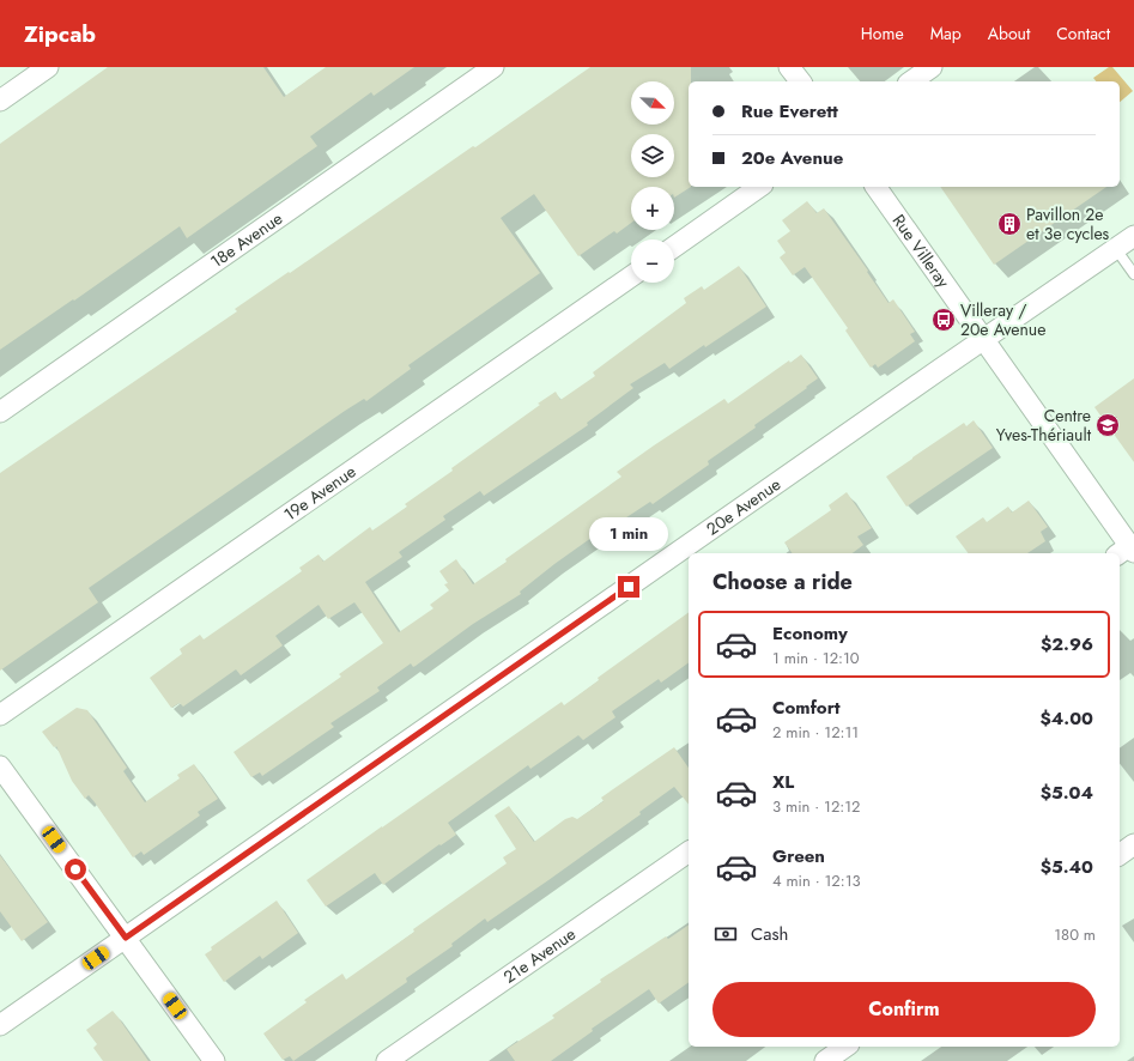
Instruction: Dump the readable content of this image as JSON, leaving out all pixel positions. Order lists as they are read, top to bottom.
{
  "streets": {
    "street": [
      "18e Avenue",
      "Rue Villeray",
      "19e Avenue",
      "20e Avenue",
      "21e Avenue"
    ]
  },
  "crossings": [
    ["Rue Villeray", "20e Avenue"]
  ],
  "places": {
    "building": ["Pavillon 2e et 3e cycles"],
    "bus stop": ["Villeray / 20e Avenue"],
    "school or university": ["Centre Yves-Thériault"]
  },
  "north": "bottom right",
  "page": {
    "header": "Zipcab",
    "nav": [
      "Home",
      "Map",
      "About",
      "Contact"
    ],
    "map_buttons": ["+", "−"],
    "banner": ["Rue Everett", "20e Avenue"],
    "bubble": "1 min",
    "heading": "Choose a ride",
    "list": [
      {
        "name": "Economy",
        "note": "1 min · 12:10",
        "value": "$2.96"
      },
      {
        "name": "Comfort",
        "note": "2 min · 12:11",
        "value": "$4.00"
      },
      {
        "name": "XL",
        "note": "3 min · 12:12",
        "value": "$5.04"
      },
      {
        "name": "Green",
        "note": "4 min · 12:13",
        "value": "$5.40"
      }
    ],
    "pay": ["Cash", "180 m"],
    "buttons": "Confirm"
  }
}
